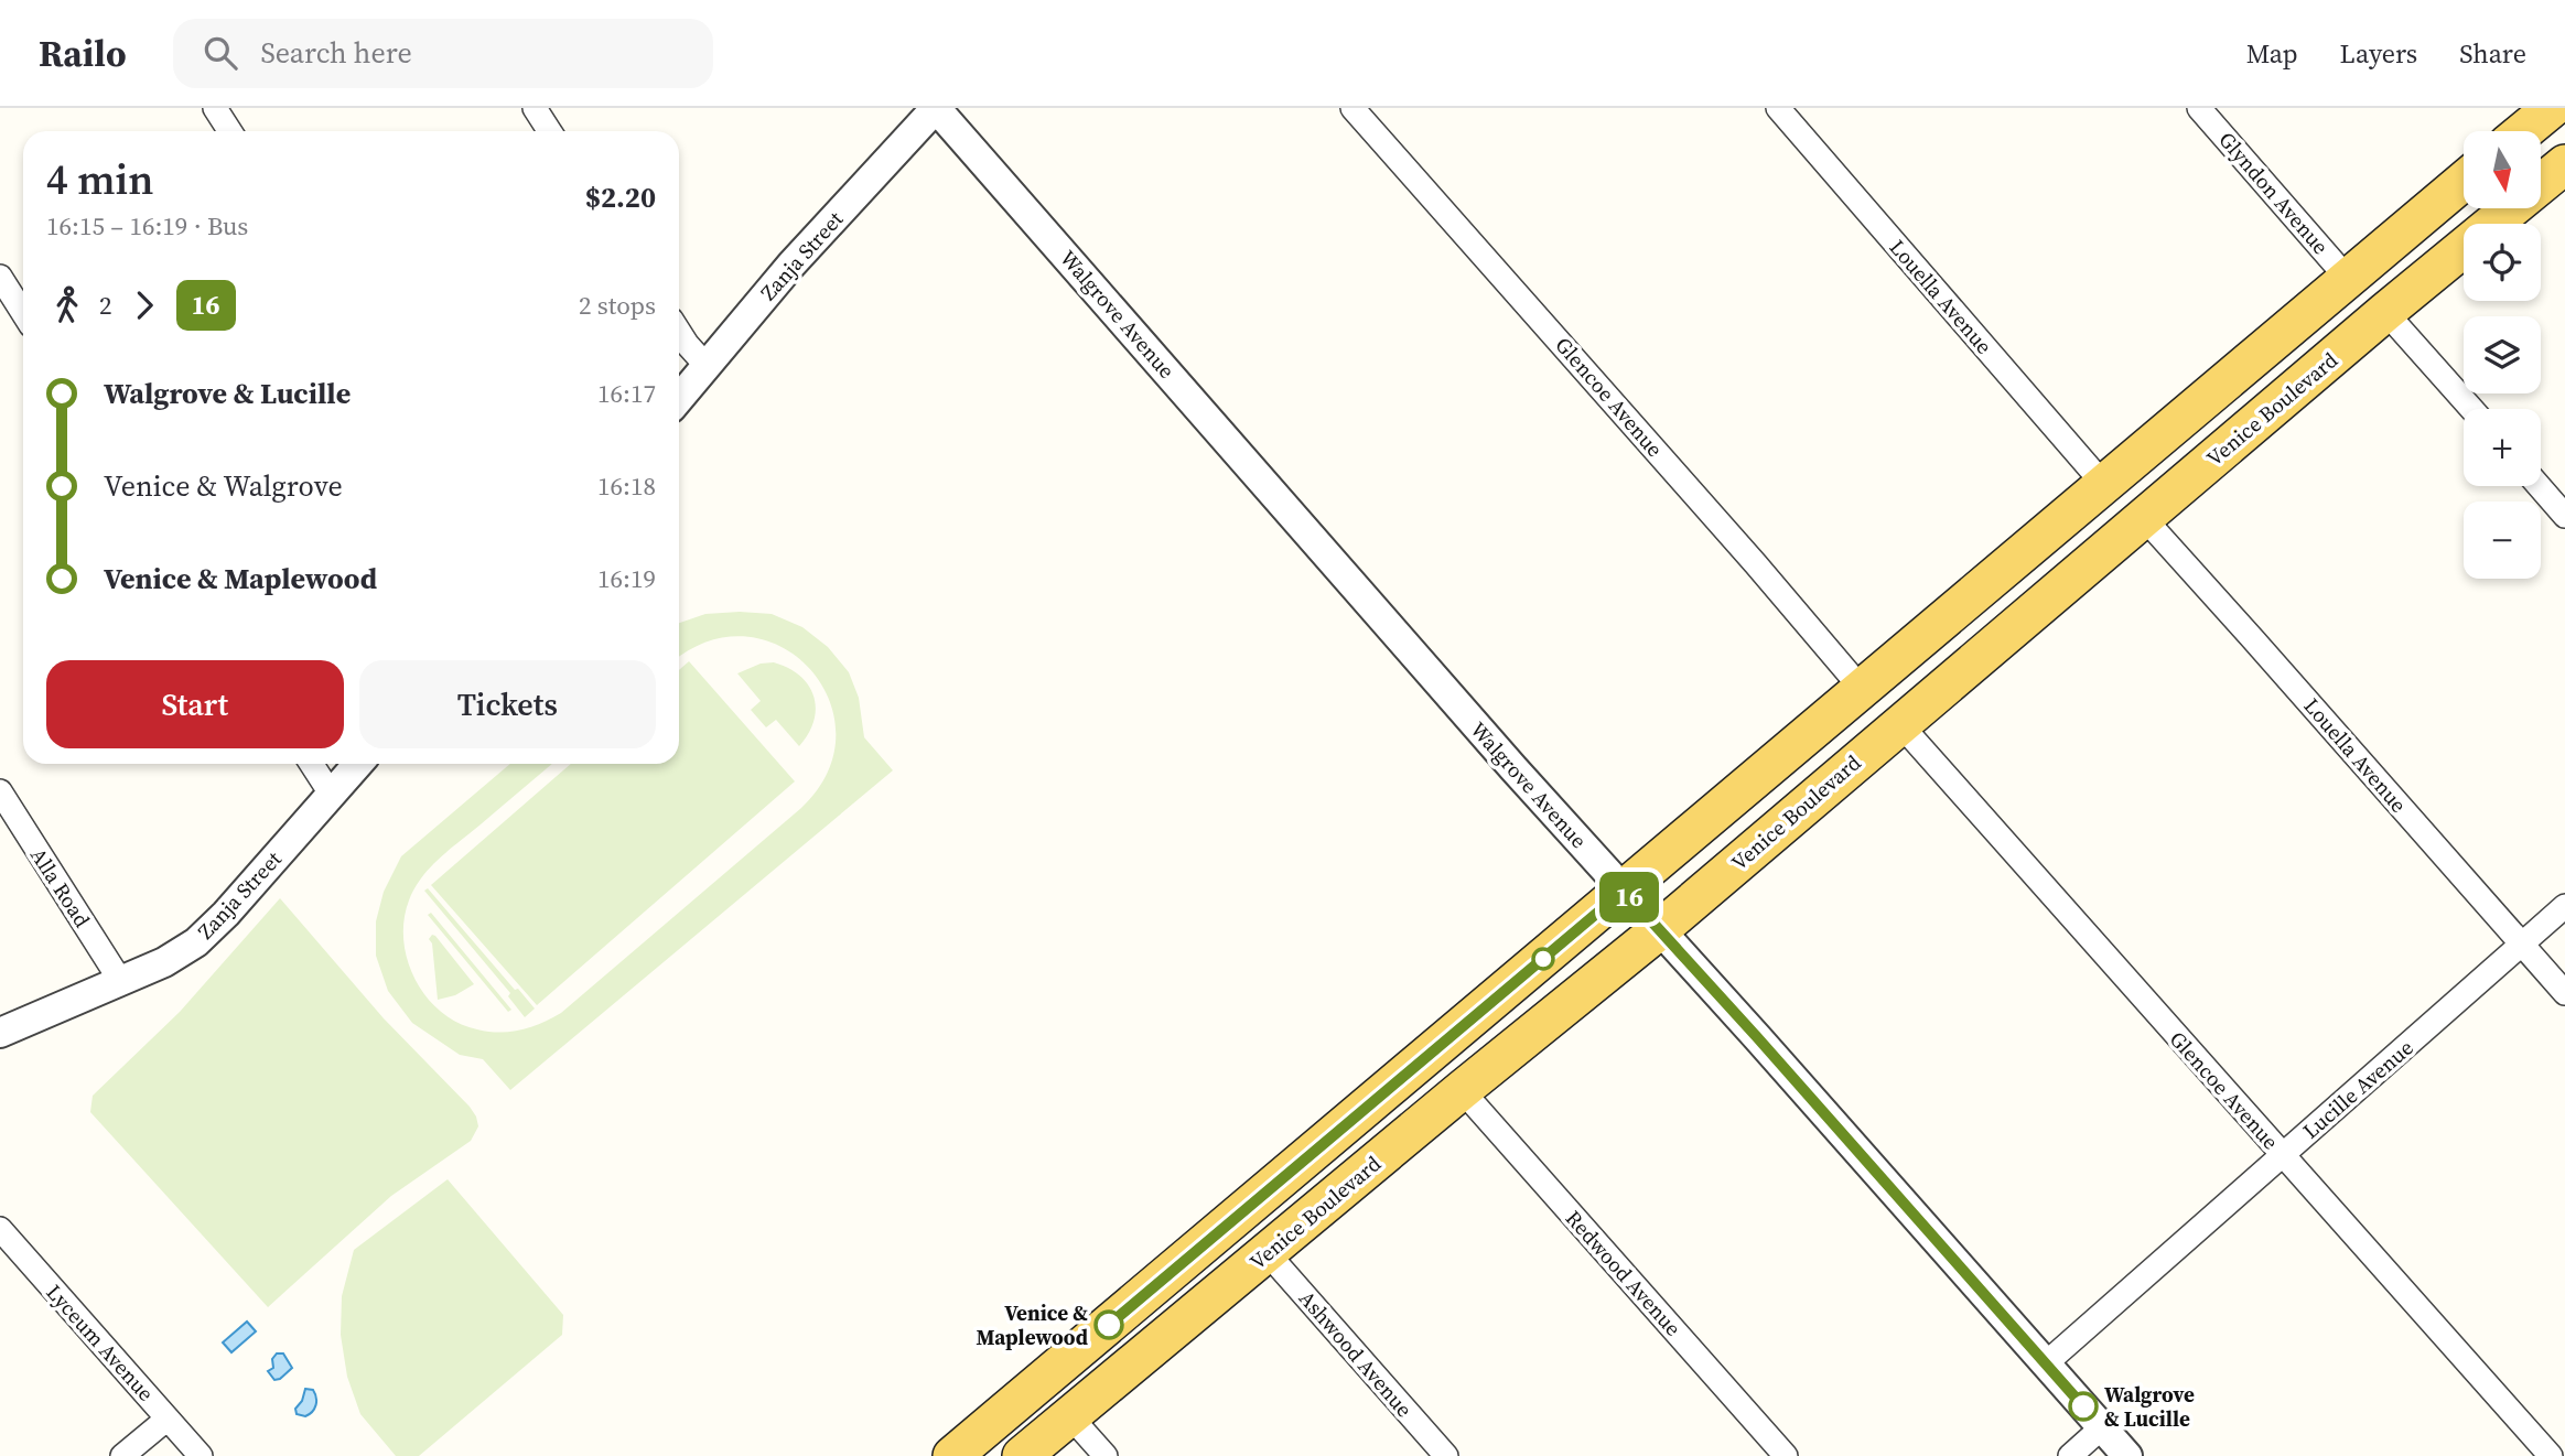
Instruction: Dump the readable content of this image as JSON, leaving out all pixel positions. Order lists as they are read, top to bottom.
{
  "streets": {
    "main road": ["Venice Boulevard"],
    "street": [
      "Glyndon Avenue",
      "Zanja Street",
      "Louella Avenue",
      "Walgrove Avenue",
      "Glencoe Avenue",
      "Alla Road",
      "Lucille Avenue",
      "Redwood Avenue",
      "Lyceum Avenue",
      "Ashwood Avenue"
    ]
  },
  "crossings": [
    ["Zanja Street", "Walgrove Avenue"],
    ["Zanja Street", "Alla Road"],
    ["Louella Avenue", "Venice Boulevard"],
    ["Louella Avenue", "Lucille Avenue"],
    ["Walgrove Avenue", "Venice Boulevard"],
    ["Walgrove Avenue", "Lucille Avenue"],
    ["Glencoe Avenue", "Venice Boulevard"],
    ["Glencoe Avenue", "Lucille Avenue"],
    ["Venice Boulevard", "Redwood Avenue"],
    ["Venice Boulevard", "Ashwood Avenue"]
  ],
  "places": ["Venice & Maplewood", "Walgrove & Lucille"],
  "lines": ["bus line 16"],
  "north": "bottom",
  "page": {
    "header": "Railo",
    "search": "Search here",
    "nav": ["Map", "Layers", "Share"],
    "on_map": "16",
    "map_buttons": ["+", "−"],
    "heading": ["4 min", "16:15 – 16:19 · Bus", "$2.20"],
    "legs": ["2", "16", "2 stops"],
    "list": [
      {
        "name": "Walgrove & Lucille",
        "value": "16:17"
      },
      {
        "name": "Venice & Walgrove",
        "value": "16:18"
      },
      {
        "name": "Venice & Maplewood",
        "value": "16:19"
      }
    ],
    "buttons": ["Start", "Tickets"]
  }
}
